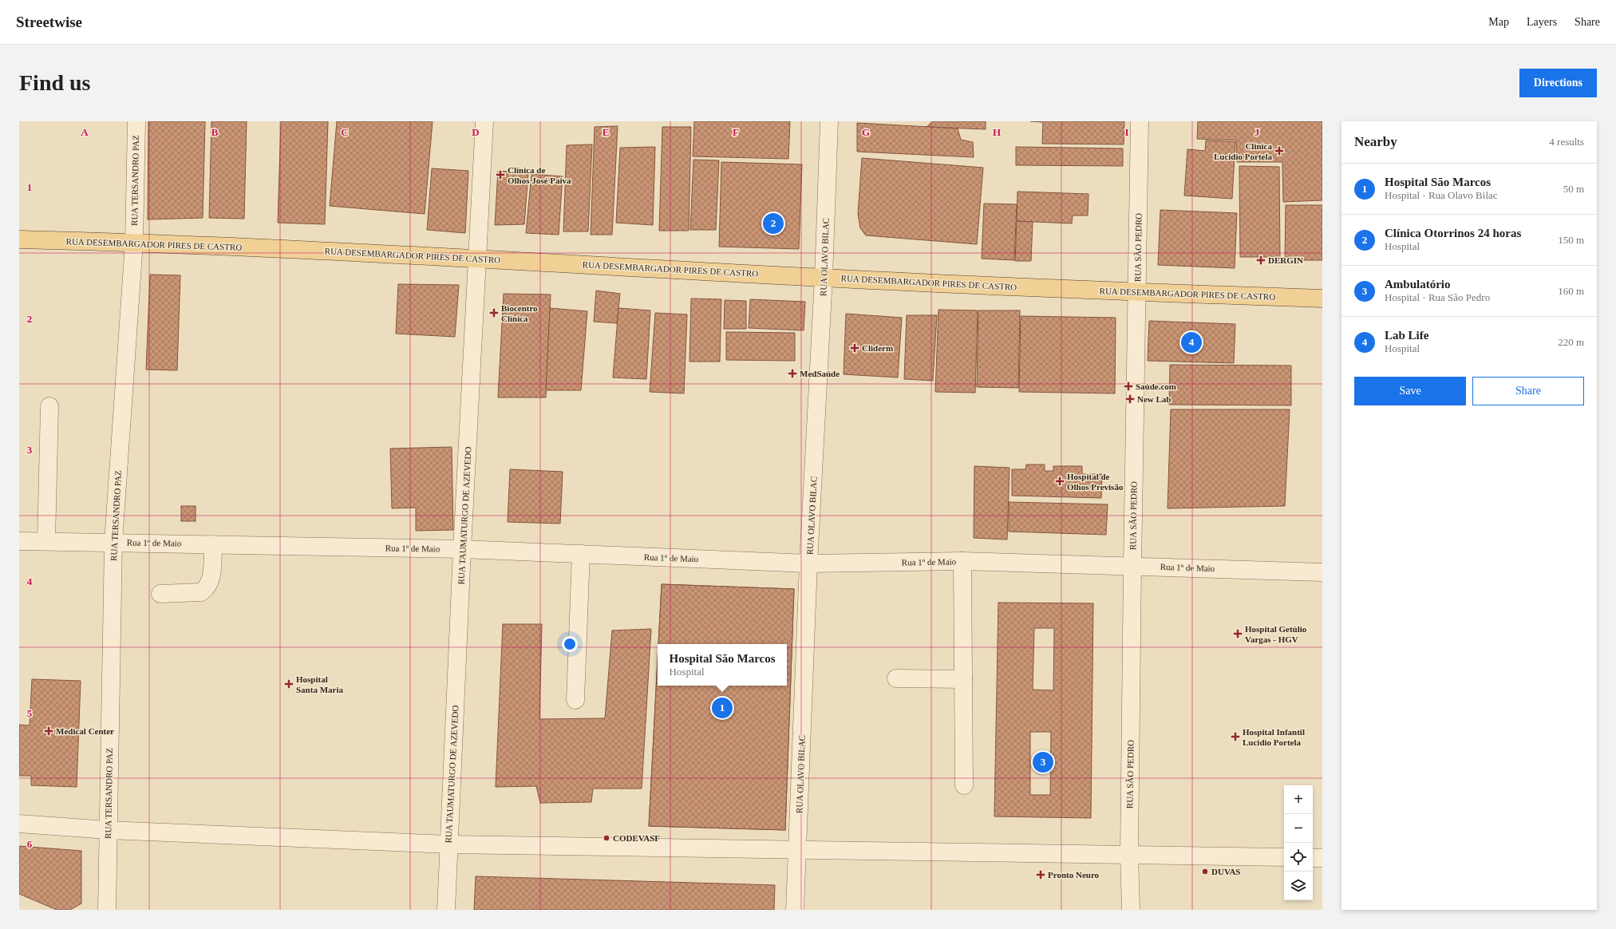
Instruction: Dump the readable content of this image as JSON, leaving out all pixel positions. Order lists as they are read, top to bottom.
{
  "streets": {
    "main road": ["RUA DESEMBARGADOR PIRES DE CASTRO"],
    "street": [
      "RUA TERSANDRO PAZ",
      "RUA SÃO PEDRO",
      "RUA OLAVO BILAC",
      "RUA TAUMATURGO DE AZEVEDO",
      "Rua 1º de Maio"
    ]
  },
  "crossings": [
    ["RUA TERSANDRO PAZ", "RUA DESEMBARGADOR PIRES DE CASTRO"],
    ["RUA TERSANDRO PAZ", "Rua 1º de Maio"],
    ["RUA DESEMBARGADOR PIRES DE CASTRO", "RUA SÃO PEDRO"],
    ["RUA DESEMBARGADOR PIRES DE CASTRO", "RUA OLAVO BILAC"],
    ["RUA DESEMBARGADOR PIRES DE CASTRO", "RUA TAUMATURGO DE AZEVEDO"],
    ["RUA SÃO PEDRO", "Rua 1º de Maio"],
    ["RUA OLAVO BILAC", "Rua 1º de Maio"],
    ["RUA TAUMATURGO DE AZEVEDO", "Rua 1º de Maio"]
  ],
  "places": {
    "health": [
      "Clinica Lucidio Portela",
      "Clínica de Olhos José Paiva",
      "DERGIN",
      "Biocentro Clínica",
      "Cliderm",
      "MedSaúde",
      "Saúde.com",
      "New Lab",
      "Hospital de Olhos Previsão",
      "Hospital Getúlio Vargas - HGV",
      "Hospital Santa Maria",
      "Medical Center",
      "Hospital Infantil Lucidio Portela",
      "Pronto Neuro"
    ],
    "other": ["CODEVASF", "DUVAS"]
  },
  "page": {
    "header": "Streetwise",
    "nav": ["Map", "Layers", "Share"],
    "buttons": [
      "Directions",
      ["Save", "Share"]
    ],
    "title": "Find us",
    "heading": ["Nearby", "4 results"],
    "list": [
      {
        "mark": "1",
        "name": "Hospital São Marcos",
        "note": "Hospital · Rua Olavo Bilac",
        "value": "50 m"
      },
      {
        "mark": "2",
        "name": "Clínica Otorrinos 24 horas",
        "note": "Hospital",
        "value": "150 m"
      },
      {
        "mark": "3",
        "name": "Ambulatório",
        "note": "Hospital · Rua São Pedro",
        "value": "160 m"
      },
      {
        "mark": "4",
        "name": "Lab Life",
        "note": "Hospital",
        "value": "220 m"
      }
    ],
    "pins": [
      "2",
      "4",
      "1",
      "3"
    ],
    "popup": ["Hospital São Marcos", "Hospital"],
    "map_buttons": ["+", "−"]
  },
  "grid": {
    "columns": [
      "A",
      "B",
      "C",
      "D",
      "E",
      "F",
      "G",
      "H",
      "I",
      "J"
    ],
    "rows": [
      "1",
      "2",
      "3",
      "4",
      "5",
      "6"
    ]
  }
}
